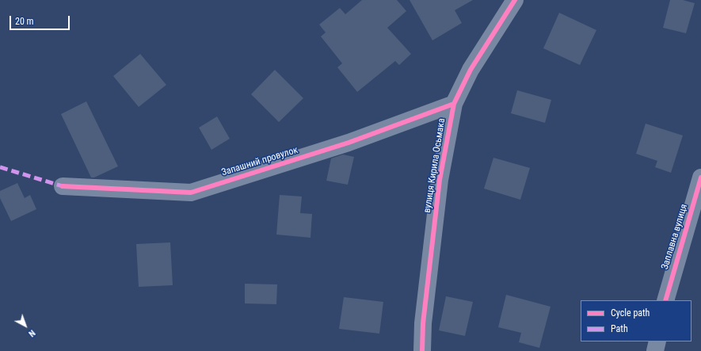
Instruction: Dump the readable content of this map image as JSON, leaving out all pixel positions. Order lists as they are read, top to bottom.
{
  "streets": {
    "street": ["Запашний провулок", "вулиця Кирила Осьмака", "Заплавна вулиця"]
  },
  "crossings": [
    ["Запашний провулок", "вулиця Кирила Осьмака"]
  ],
  "legend": ["Cycle path", "Path"],
  "scale_bar": "20 m",
  "north": "bottom right"
}
